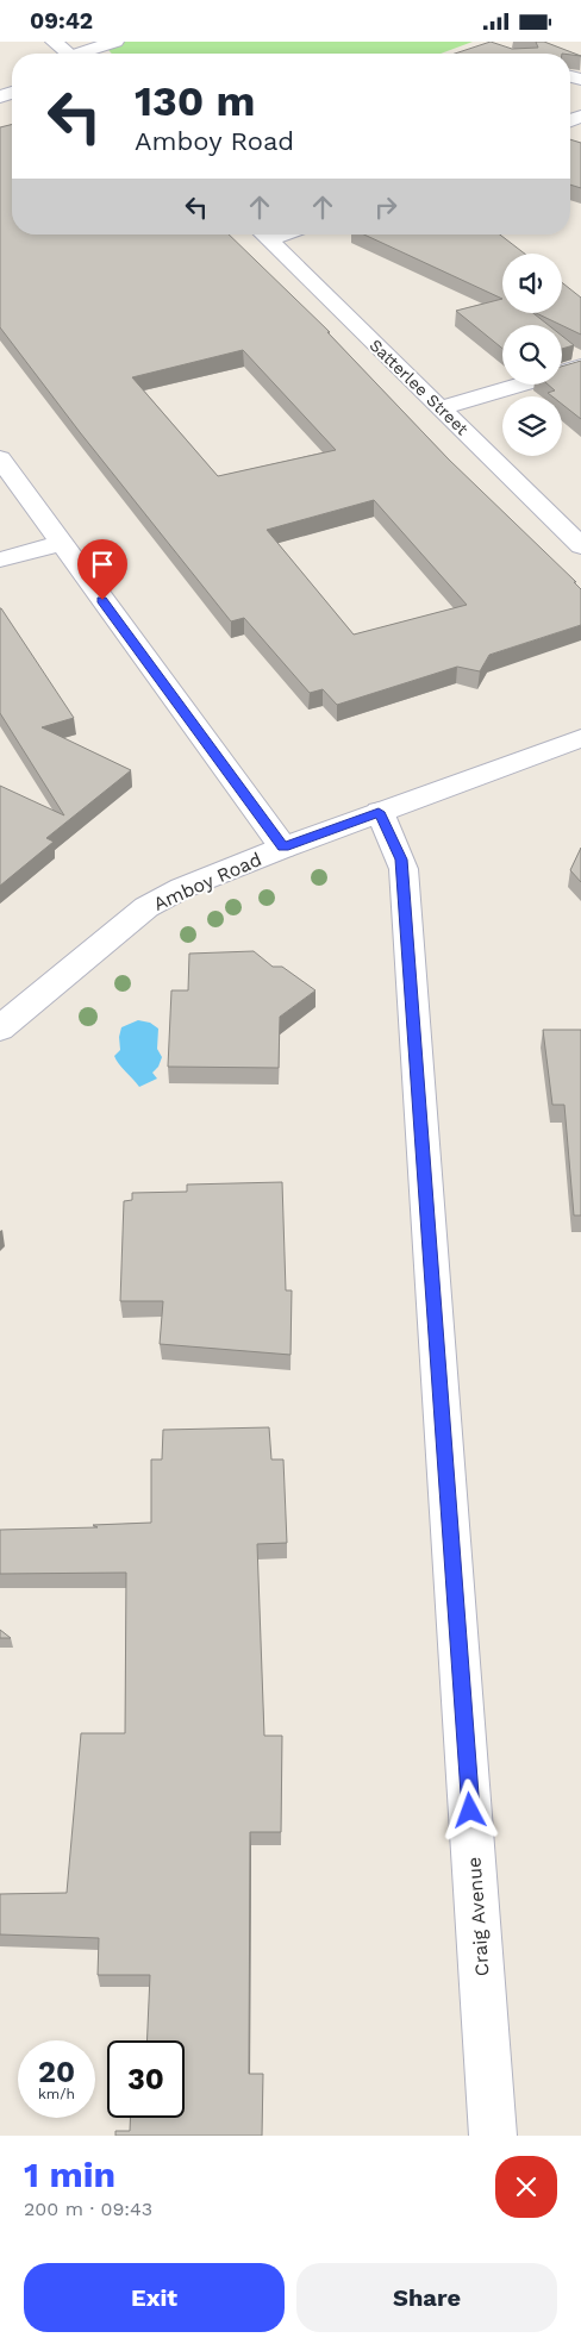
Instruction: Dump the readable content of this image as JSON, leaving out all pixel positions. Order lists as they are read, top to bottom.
{
  "streets": {
    "street": ["Satterlee Street", "Amboy Road", "Craig Avenue"]
  },
  "crossings": [
    ["Amboy Road", "Craig Avenue"]
  ],
  "page": {
    "status": "09:42",
    "turn": ["130 m", "Amboy Road"],
    "speed": "20 km/h",
    "limit": "30",
    "heading": ["1 min", "200 m · 09:43"],
    "buttons": ["Exit", "Share"]
  }
}
